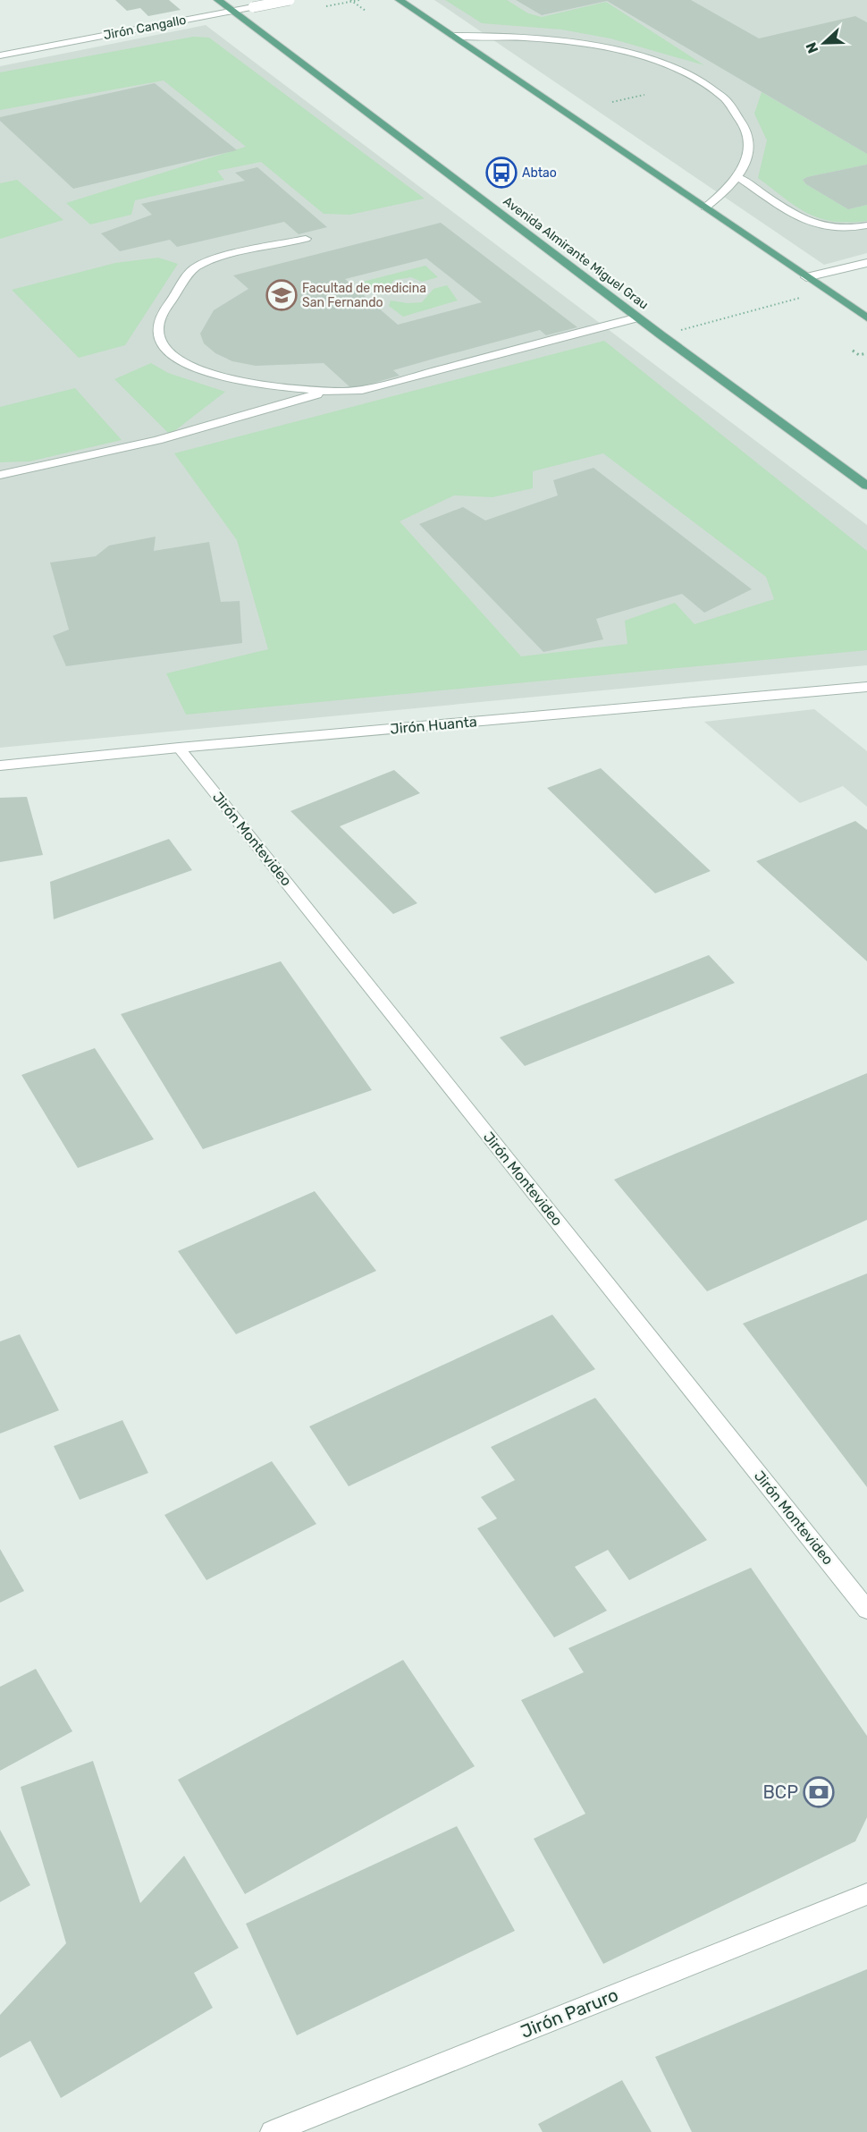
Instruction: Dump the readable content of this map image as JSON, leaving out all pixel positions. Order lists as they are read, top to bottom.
{
  "streets": {
    "main road": ["Avenida Almirante Miguel Grau"],
    "street": [
      "Jirón Cangallo",
      "Jirón Huanta",
      "Jirón Montevideo",
      "Jirón Paruro"
    ]
  },
  "crossings": [
    ["Jirón Cangallo", "Avenida Almirante Miguel Grau"],
    ["Jirón Huanta", "Jirón Montevideo"]
  ],
  "places": {
    "bus stop": ["Abtao"],
    "school or university": ["Facultad de medicina San Fernando"],
    "bank": ["BCP"]
  },
  "north": "left"
}
